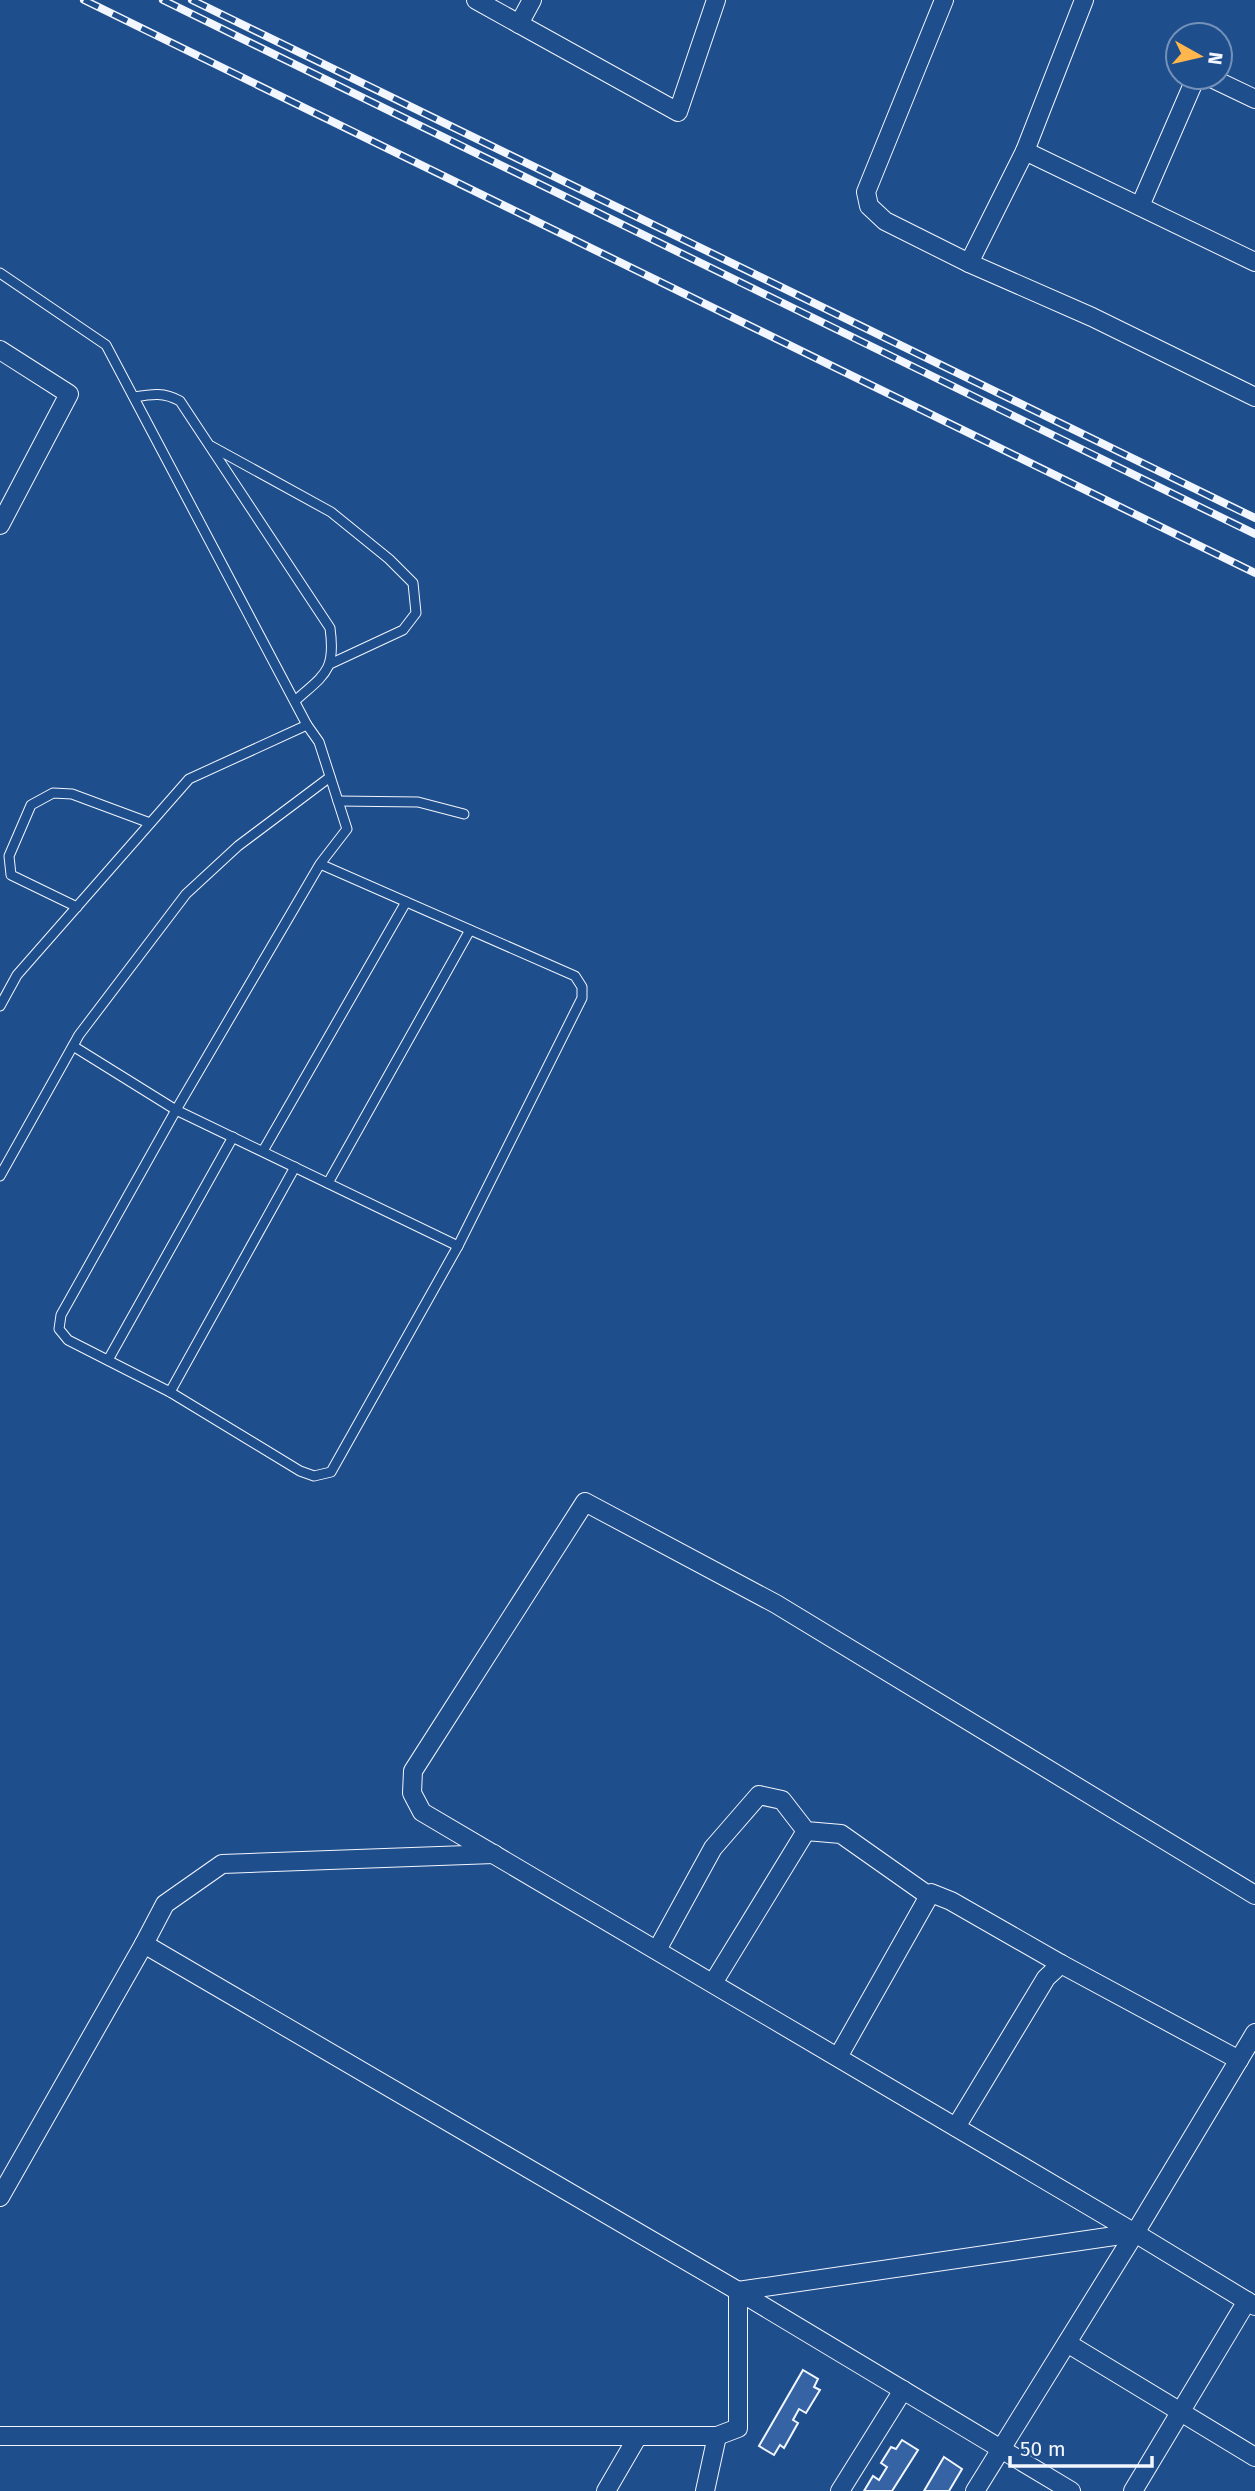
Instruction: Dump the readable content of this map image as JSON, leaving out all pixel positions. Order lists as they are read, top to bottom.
{
  "scale_bar": "50 m",
  "north": "right"
}
